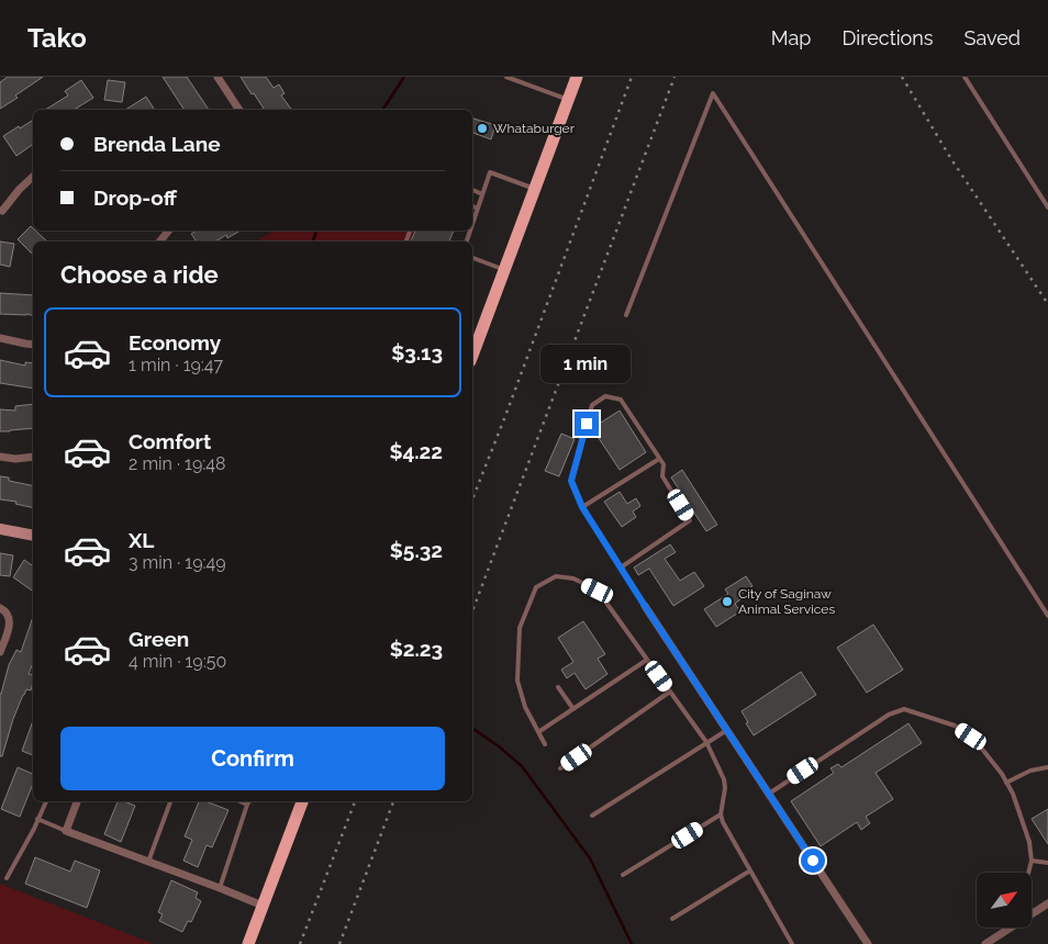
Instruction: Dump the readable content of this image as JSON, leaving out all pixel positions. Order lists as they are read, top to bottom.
{
  "places": ["Whataburger", "City of Saginaw Animal Services"],
  "north": "top right",
  "page": {
    "header": "Tako",
    "nav": ["Map", "Directions", "Saved"],
    "banner": ["Brenda Lane", "Drop-off"],
    "heading": "Choose a ride",
    "list": [
      {
        "name": "Economy",
        "note": "1 min · 19:47",
        "value": "$3.13"
      },
      {
        "name": "Comfort",
        "note": "2 min · 19:48",
        "value": "$4.22"
      },
      {
        "name": "XL",
        "note": "3 min · 19:49",
        "value": "$5.32"
      },
      {
        "name": "Green",
        "note": "4 min · 19:50",
        "value": "$2.23"
      }
    ],
    "bubble": "1 min",
    "buttons": "Confirm"
  }
}
